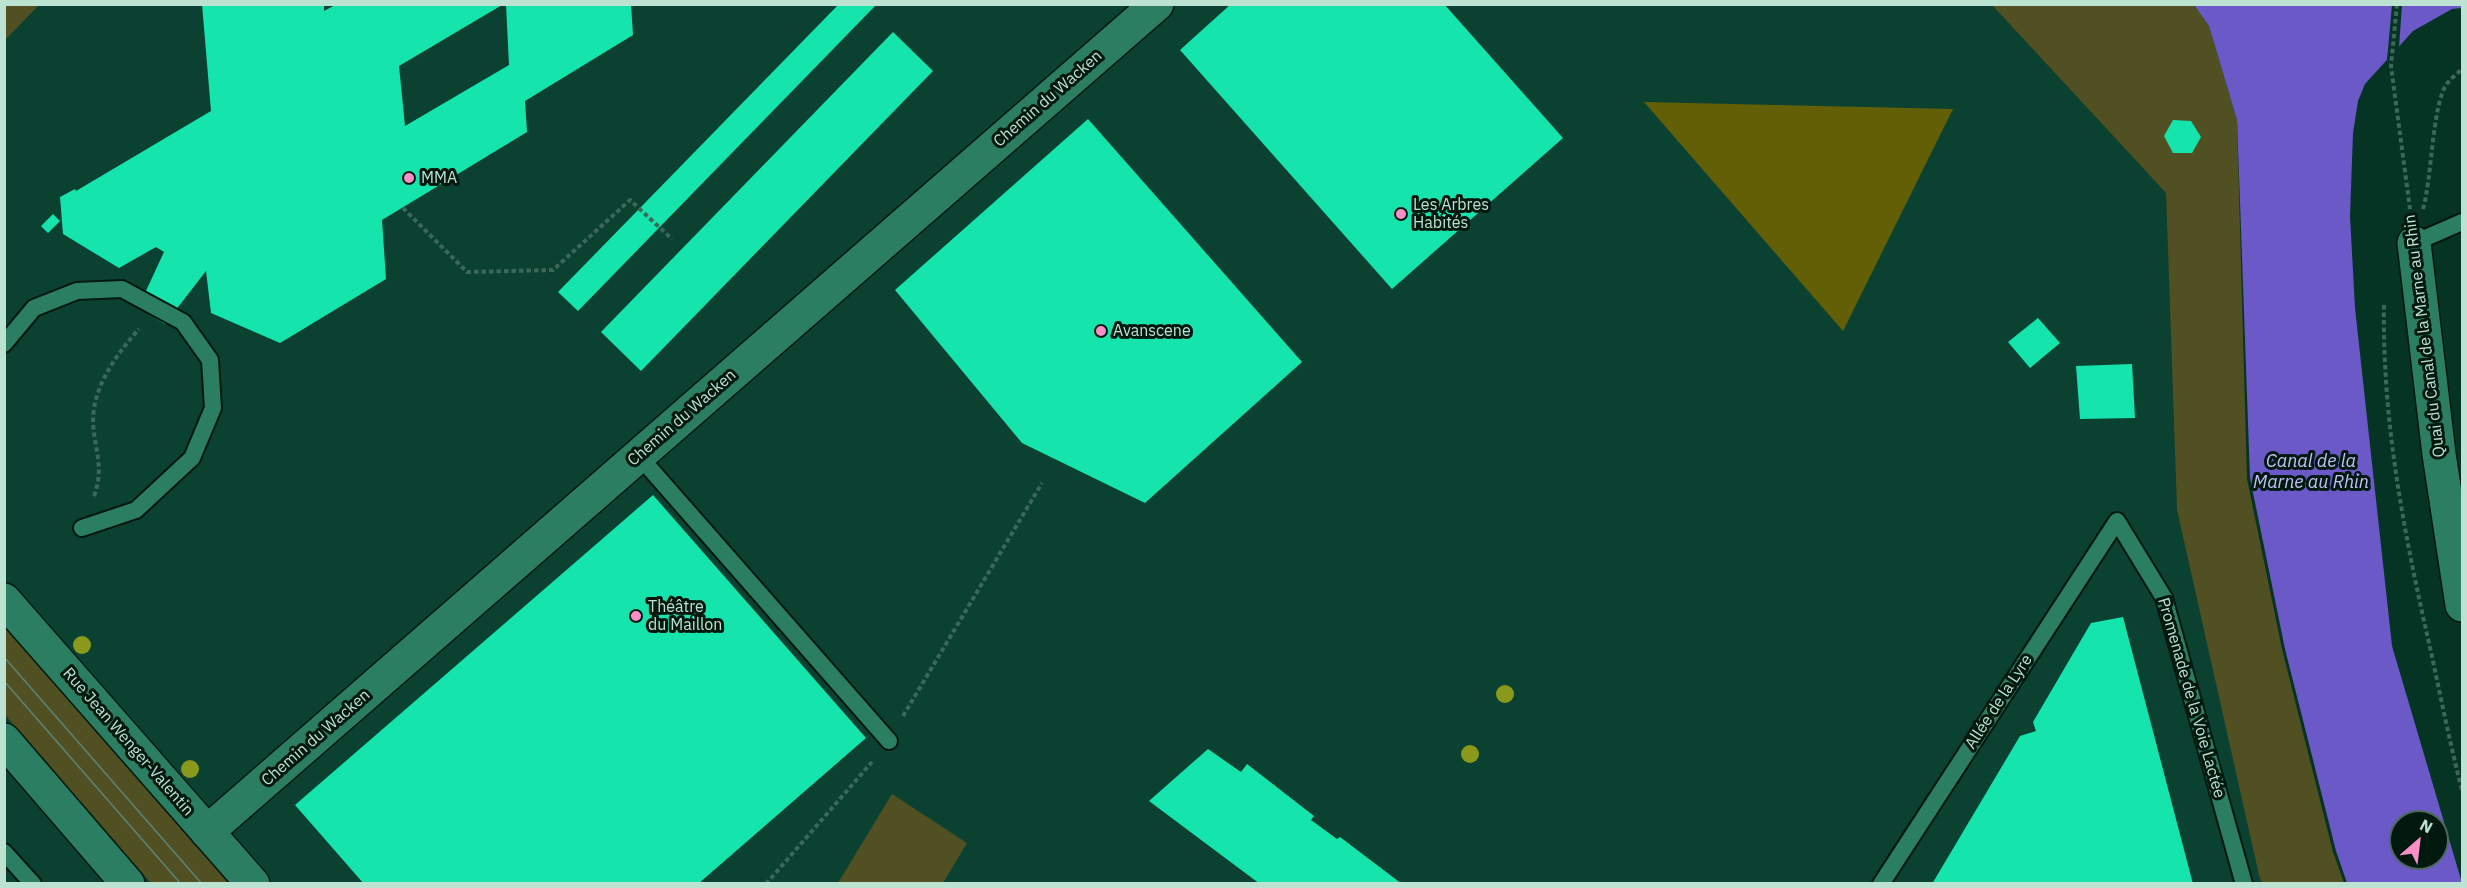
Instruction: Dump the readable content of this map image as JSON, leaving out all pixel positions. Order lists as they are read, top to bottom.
{
  "streets": {
    "street": ["Chemin du Wacken", "Quai du Canal de la Marne au Rhin", "Rue Jean Wenger-Valentin"],
    "lane": ["Promenade de la Voie Lactée", "Allée de la Lyre"]
  },
  "crossings": [
    ["Chemin du Wacken", "Rue Jean Wenger-Valentin"],
    ["Promenade de la Voie Lactée", "Allée de la Lyre"]
  ],
  "water": ["Canal de la Marne au Rhin"],
  "places": [
    "MMA",
    "Les Arbres Habités",
    "Avanscene",
    "Théâtre du Maillon"
  ],
  "north": "top right"
}
